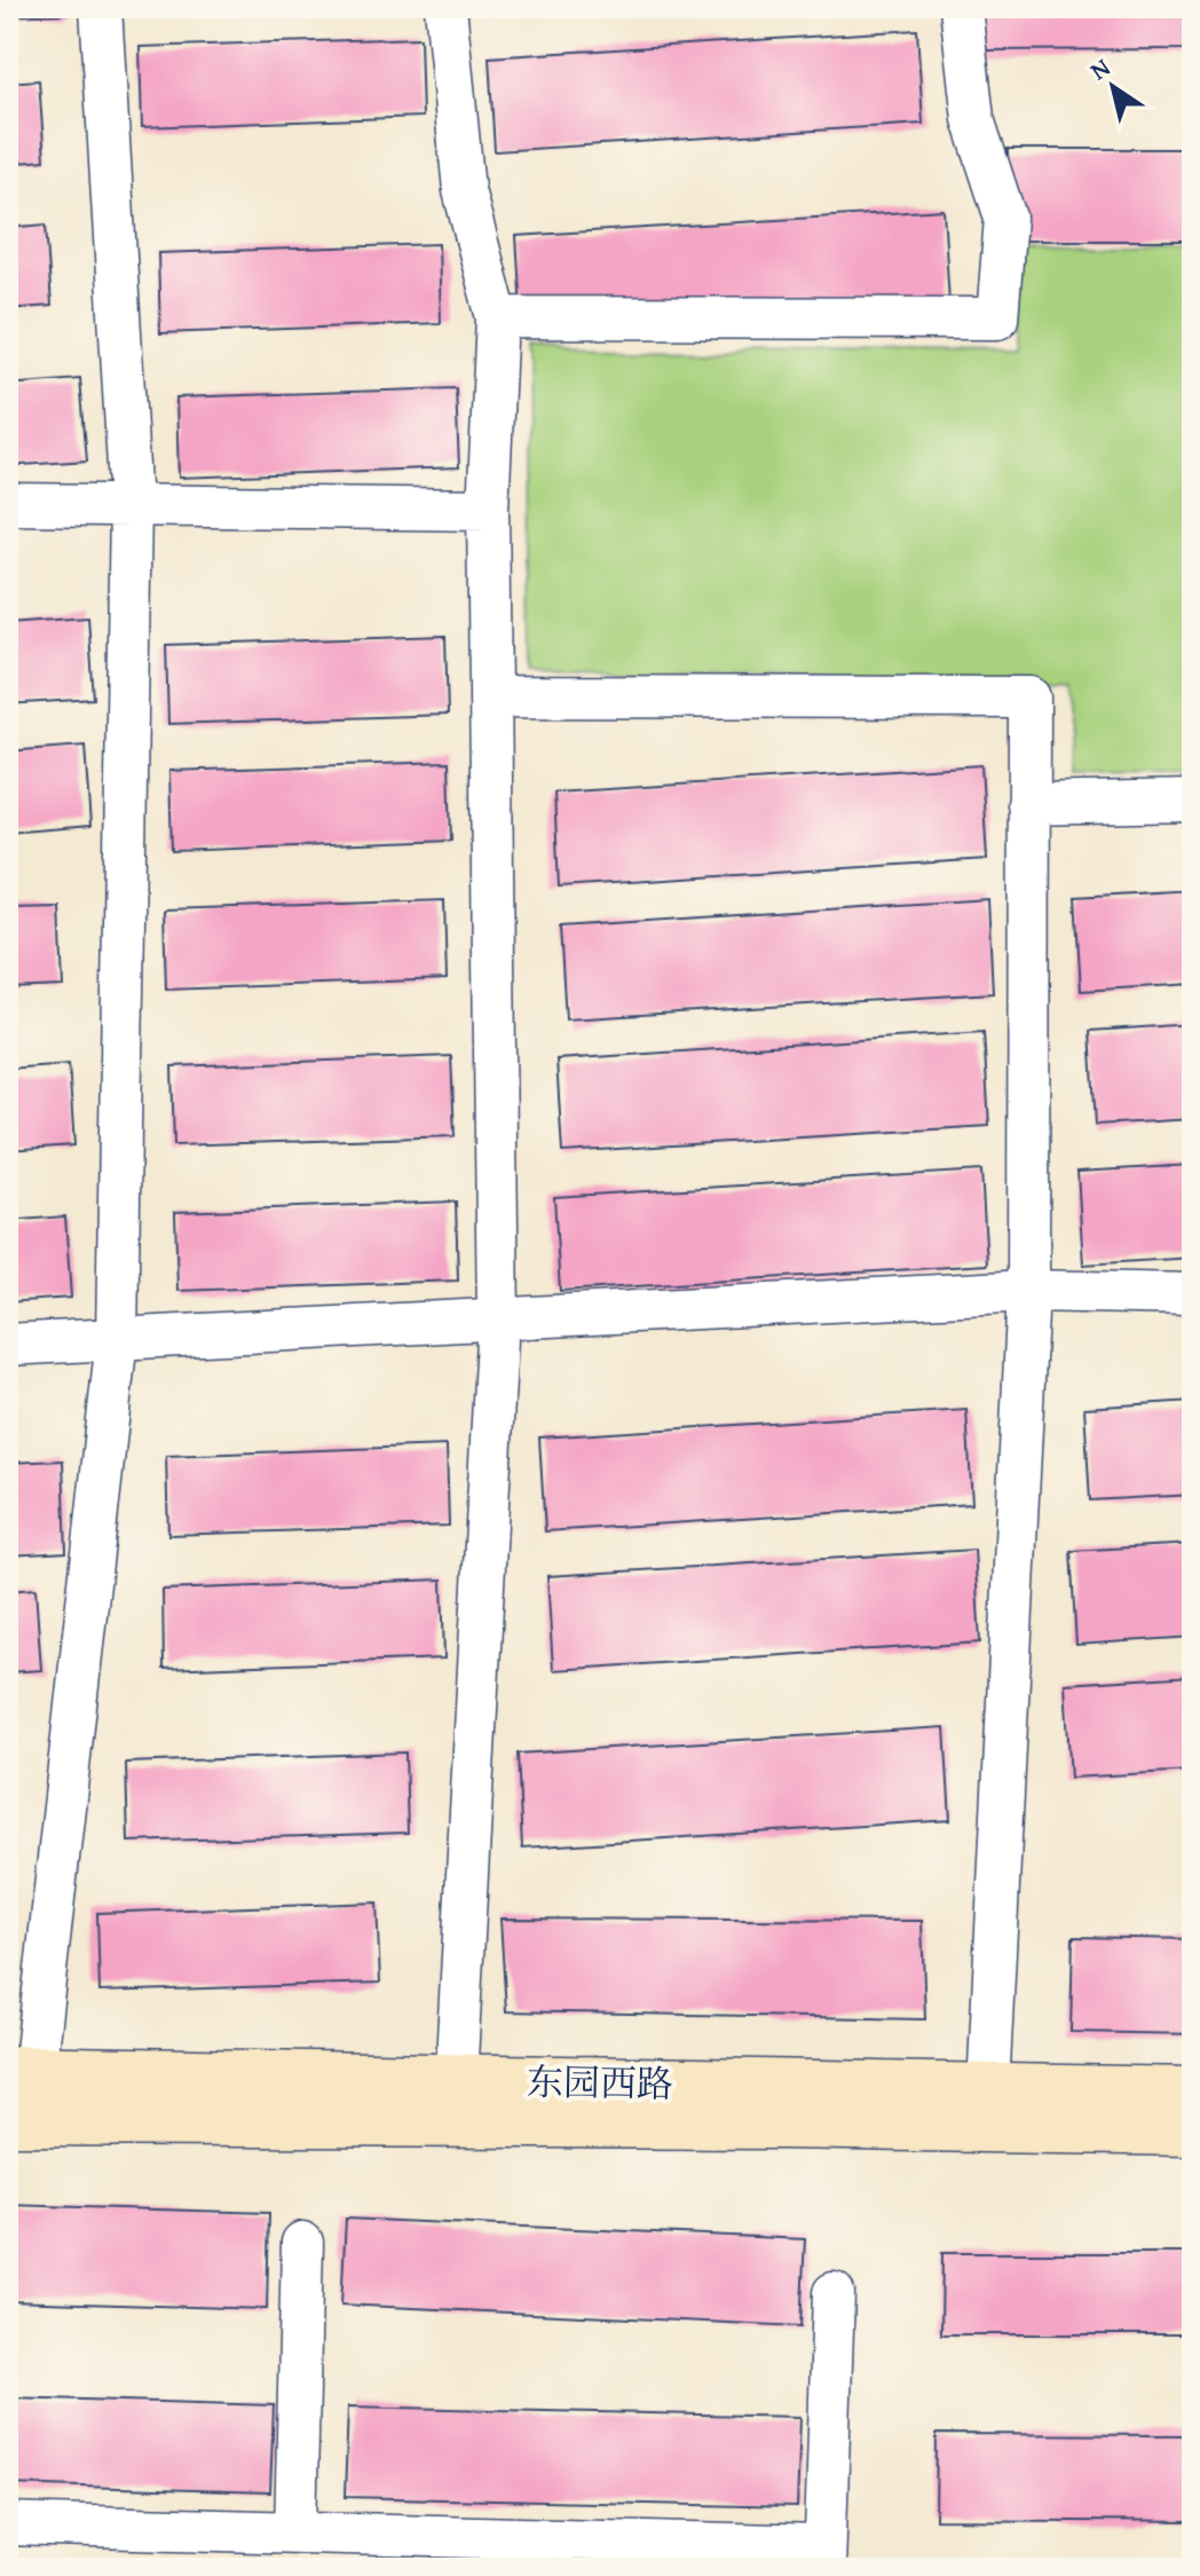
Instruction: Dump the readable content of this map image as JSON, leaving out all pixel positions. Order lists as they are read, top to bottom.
{
  "streets": {
    "main road": ["东园西路"]
  },
  "north": "top left"
}
